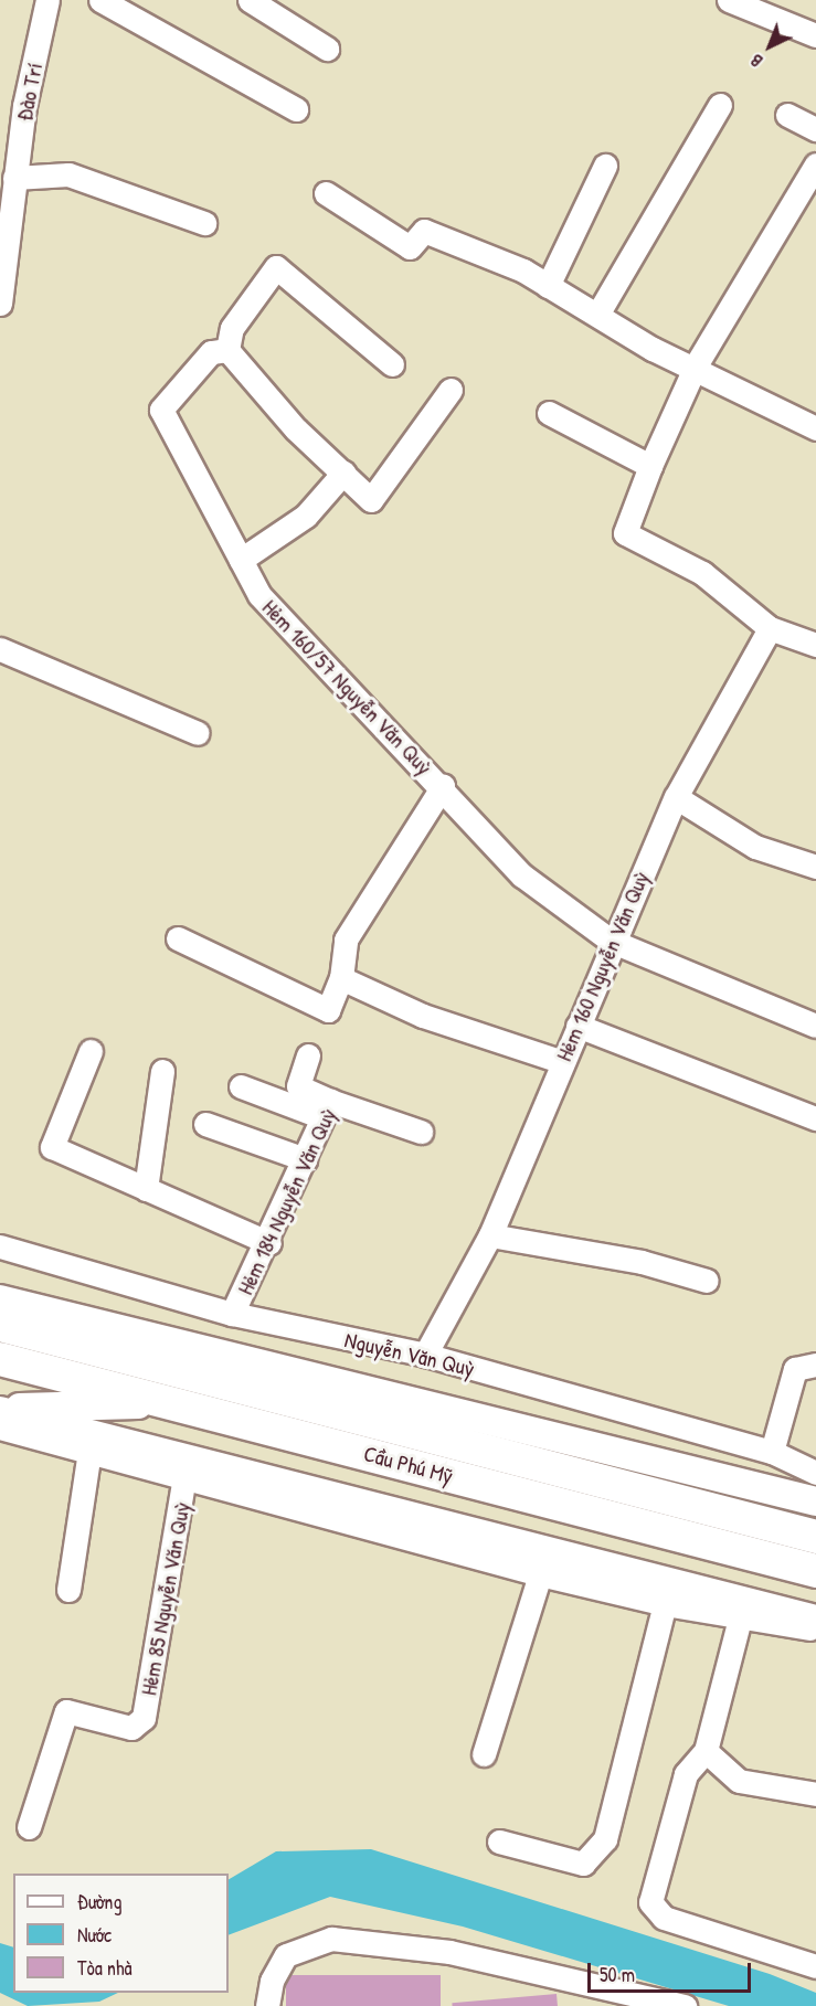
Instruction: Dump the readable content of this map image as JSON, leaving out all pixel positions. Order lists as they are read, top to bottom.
{
  "streets": {
    "highway": ["Cầu Phú Mỹ"],
    "street": [
      "Đào Trí",
      "Hẻm 160/57 Nguyễn Văn Quỳ",
      "Hẻm 160 Nguyễn Văn Quỳ",
      "Hẻm 184 Nguyễn Văn Quỳ",
      "Nguyễn Văn Quỳ",
      "Hẻm 85 Nguyễn Văn Quỳ"
    ]
  },
  "crossings": [
    ["Hẻm 160/57 Nguyễn Văn Quỳ", "Hẻm 160 Nguyễn Văn Quỳ"],
    ["Hẻm 160 Nguyễn Văn Quỳ", "Nguyễn Văn Quỳ"],
    ["Hẻm 184 Nguyễn Văn Quỳ", "Nguyễn Văn Quỳ"]
  ],
  "legend": ["Đường", "Nước", "Tòa nhà"],
  "scale_bar": "50 m",
  "north": "bottom left"
}
